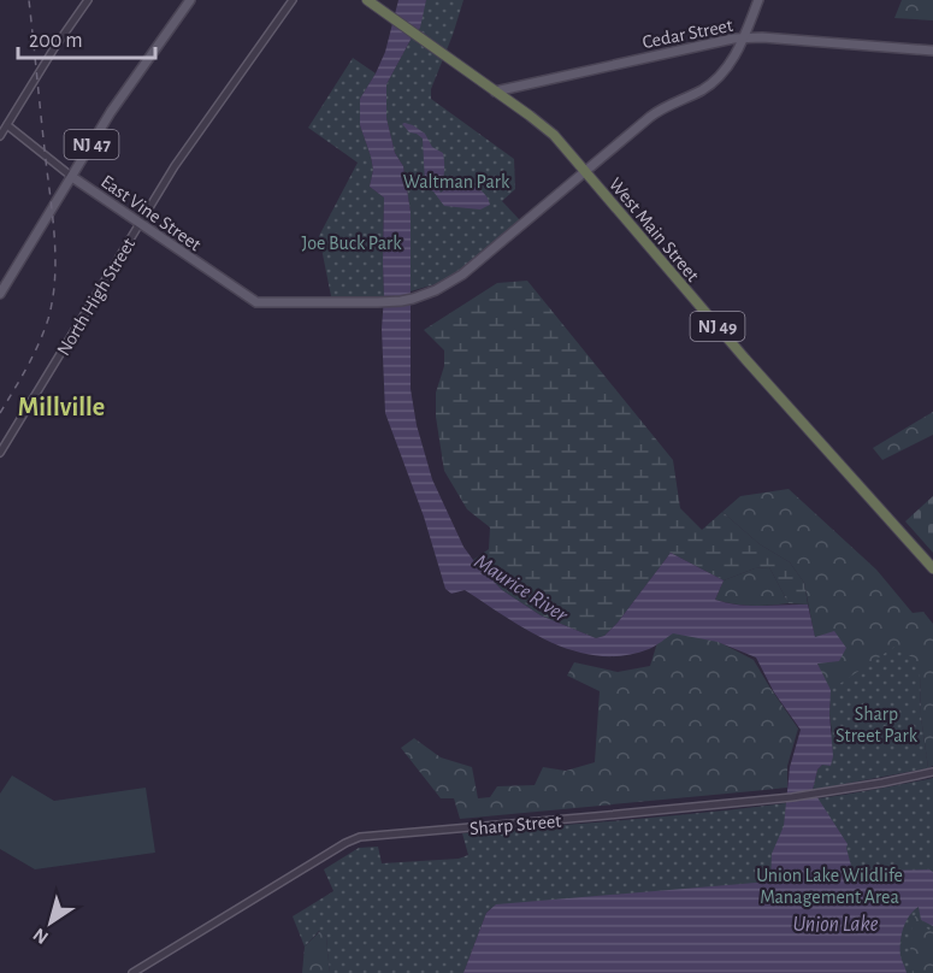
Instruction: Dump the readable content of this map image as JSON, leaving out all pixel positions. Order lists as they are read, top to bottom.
{
  "streets": {
    "highway": ["West Main Street", "NJ 49"],
    "main road": ["Cedar Street", "NJ 47", "East Vine Street"],
    "street": ["North High Street", "Sharp Street"]
  },
  "crossings": [
    ["Cedar Street", "West Main Street"],
    ["NJ 47", "East Vine Street"],
    ["East Vine Street", "West Main Street"],
    ["East Vine Street", "North High Street"]
  ],
  "districts": ["Millville"],
  "water": ["Maurice River", "Union Lake"],
  "parks": [
    "Waltman Park",
    "Joe Buck Park",
    "Sharp Street Park",
    "Union Lake Wildlife Management Area"
  ],
  "scale_bar": "200 m",
  "north": "bottom left"
}
